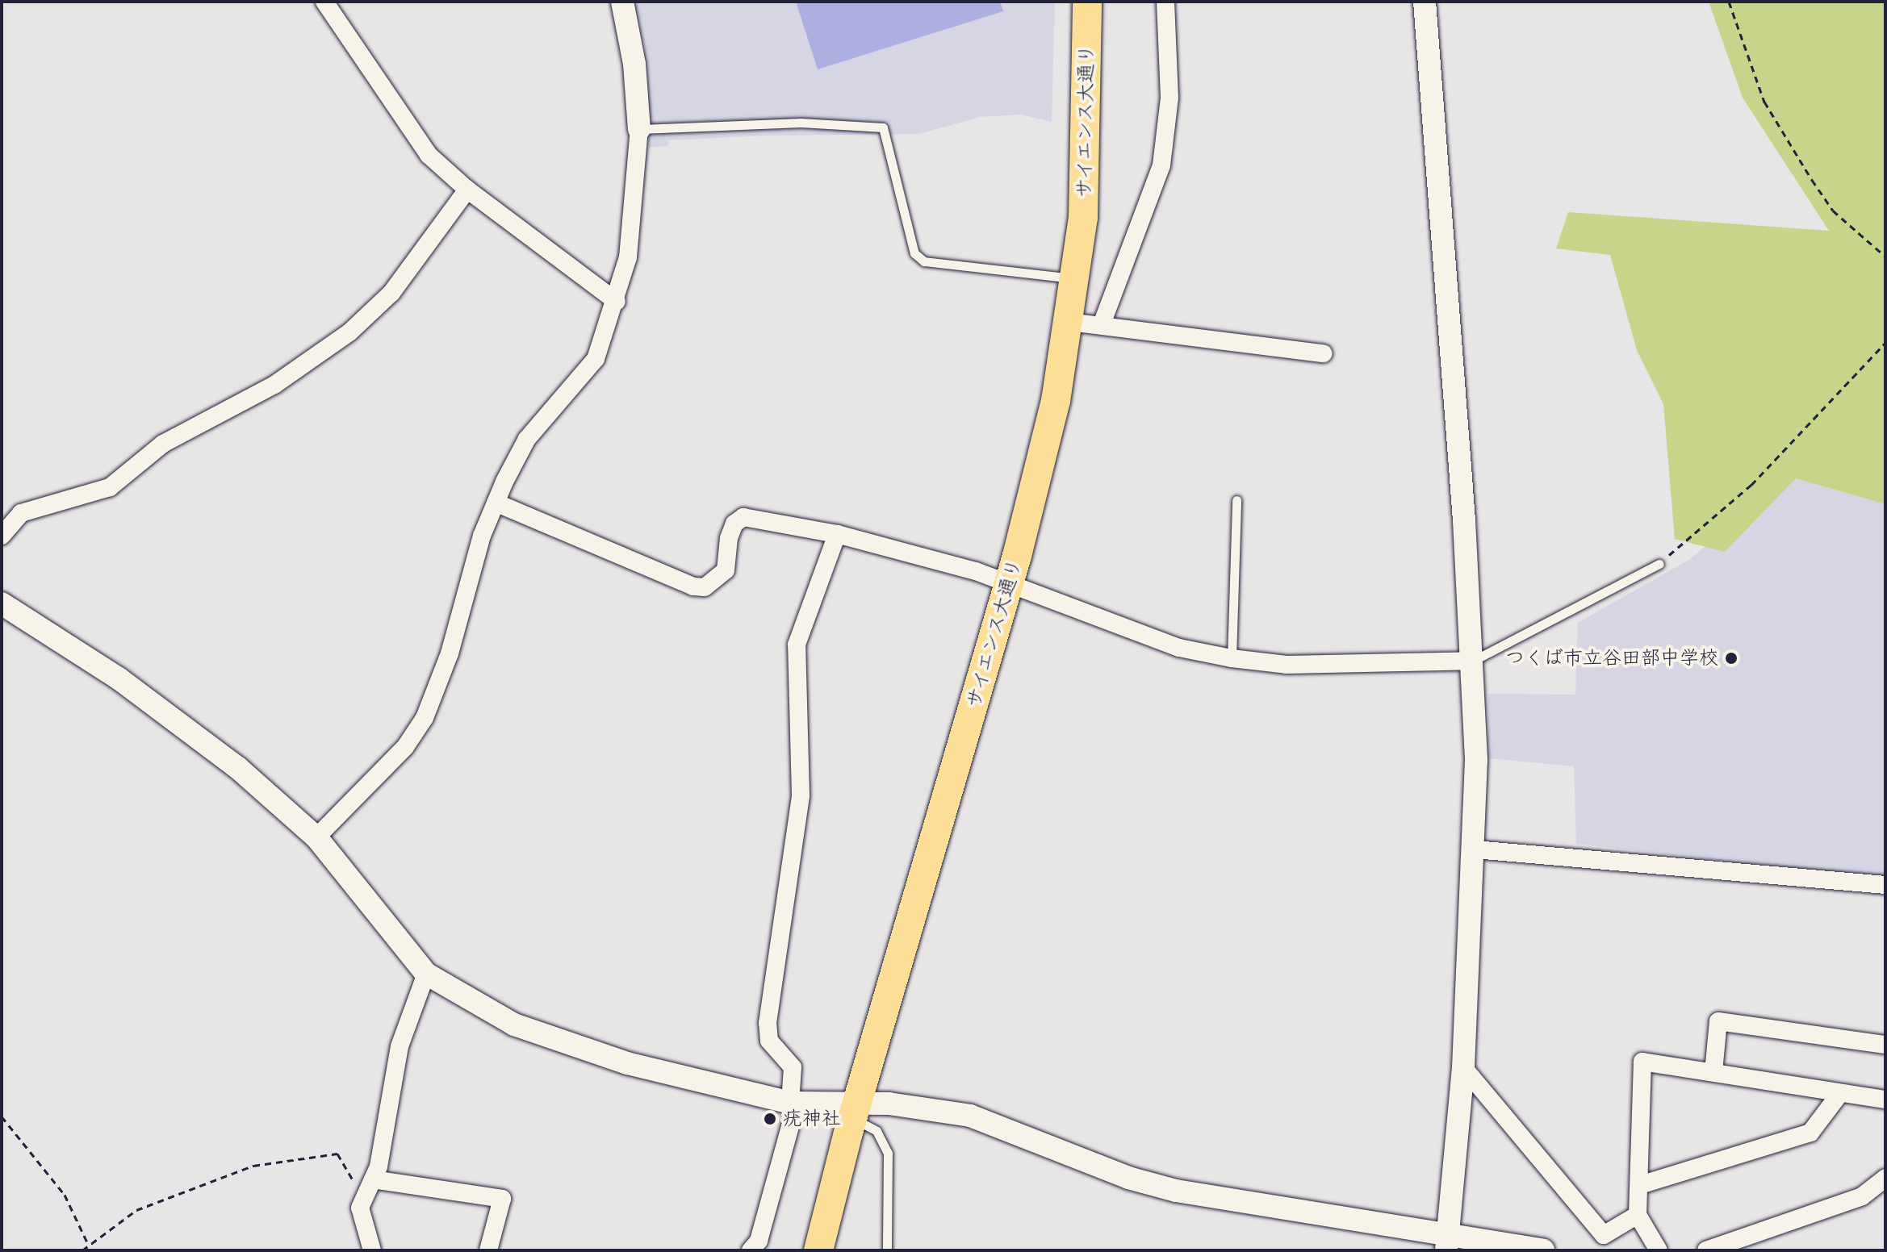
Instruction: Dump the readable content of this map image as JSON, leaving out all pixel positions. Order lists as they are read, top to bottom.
{
  "streets": {
    "main road": ["サイエンス大通り"]
  },
  "places": ["つくば市立谷田部中学校", "疣神社"]
}
